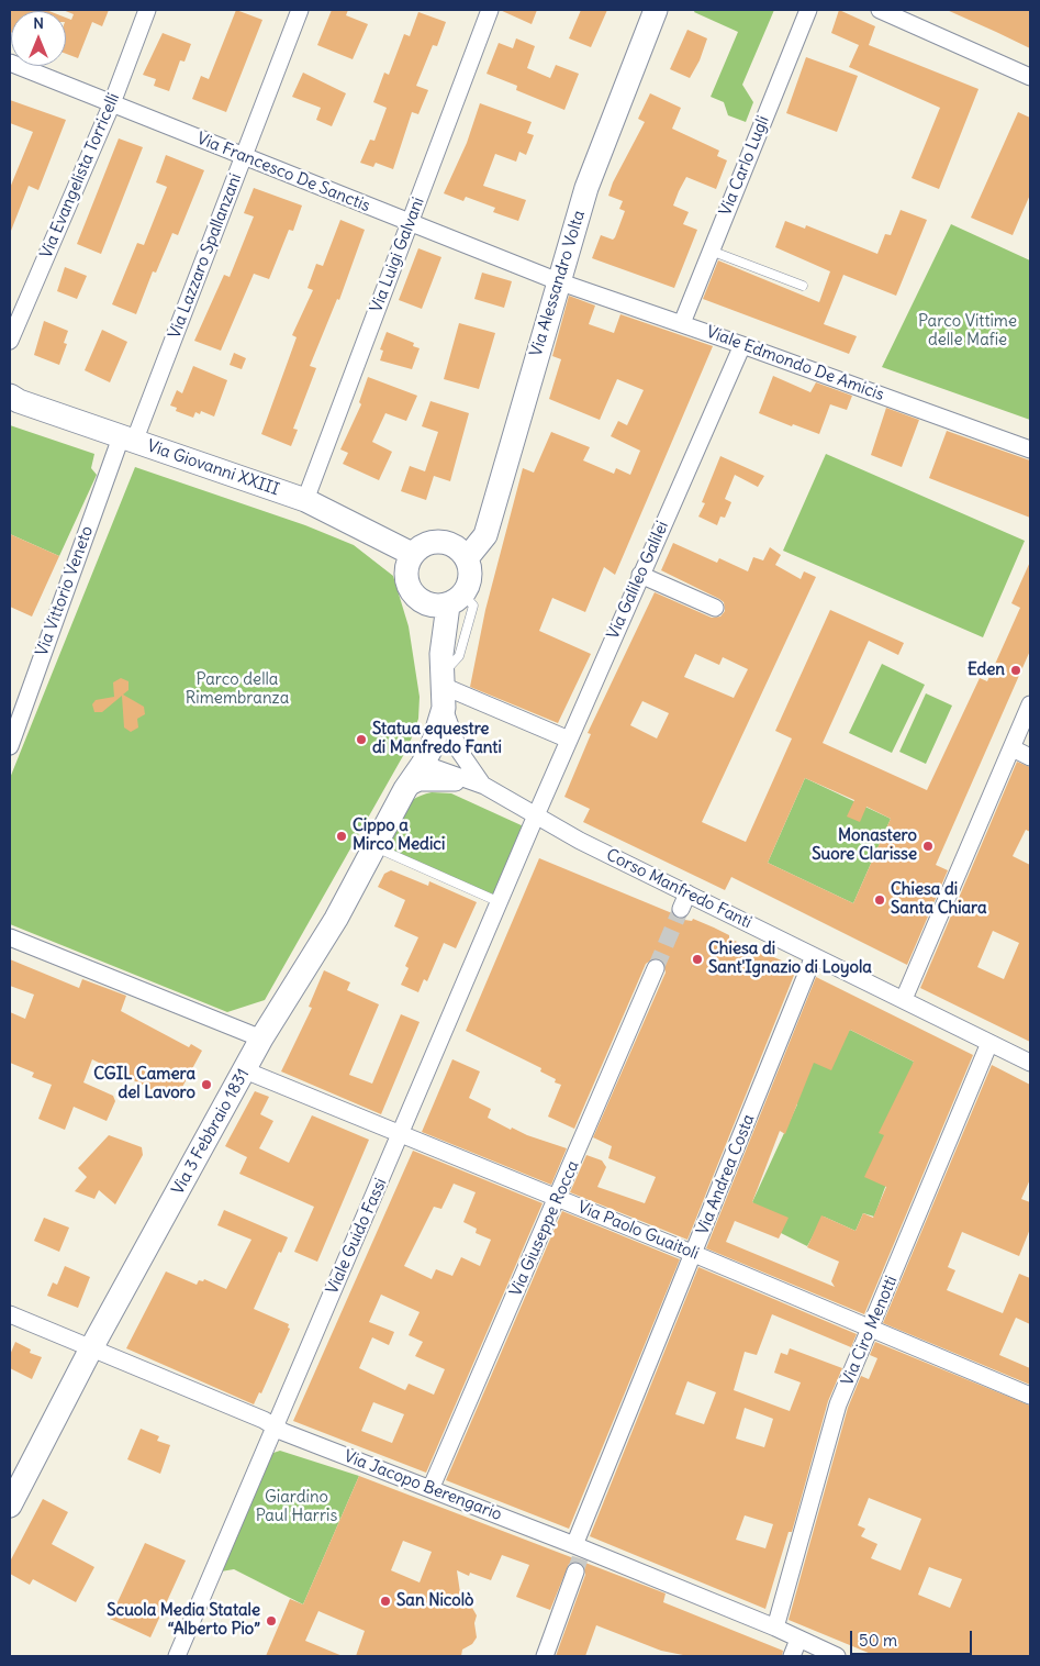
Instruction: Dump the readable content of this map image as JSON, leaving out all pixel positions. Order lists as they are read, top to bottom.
{
  "streets": {
    "street": [
      "Via Carlo Lugli",
      "Via Francesco De Sanctis",
      "Via Evangelista Torricelli",
      "Via Luigi Galvani",
      "Via Lazzaro Spallanzani",
      "Via Alessandro Volta",
      "Viale Edmondo De Amicis",
      "Via Giovanni XXIII",
      "Via Galileo Galilei",
      "Via Vittorio Veneto",
      "Corso Manfredo Fanti",
      "Via 3 Febbraio 1831",
      "Via Andrea Costa",
      "Via Giuseppe Rocca",
      "Via Paolo Guaitoli",
      "Viale Guido Fassi",
      "Via Ciro Menotti",
      "Via Jacopo Berengario"
    ]
  },
  "crossings": [
    ["Via Carlo Lugli", "Viale Edmondo De Amicis"],
    ["Via Francesco De Sanctis", "Via Evangelista Torricelli"],
    ["Via Francesco De Sanctis", "Via Luigi Galvani"],
    ["Via Francesco De Sanctis", "Via Lazzaro Spallanzani"],
    ["Via Francesco De Sanctis", "Via Alessandro Volta"],
    ["Via Francesco De Sanctis", "Viale Edmondo De Amicis"],
    ["Via Luigi Galvani", "Via Giovanni XXIII"],
    ["Via Lazzaro Spallanzani", "Via Giovanni XXIII"],
    ["Via Lazzaro Spallanzani", "Via Vittorio Veneto"],
    ["Via Alessandro Volta", "Viale Edmondo De Amicis"],
    ["Via Alessandro Volta", "Via Giovanni XXIII"],
    ["Viale Edmondo De Amicis", "Via Galileo Galilei"],
    ["Via Giovanni XXIII", "Via Vittorio Veneto"],
    ["Via Galileo Galilei", "Corso Manfredo Fanti"],
    ["Via Galileo Galilei", "Viale Guido Fassi"],
    ["Corso Manfredo Fanti", "Via Andrea Costa"],
    ["Corso Manfredo Fanti", "Viale Guido Fassi"],
    ["Corso Manfredo Fanti", "Via Ciro Menotti"],
    ["Via 3 Febbraio 1831", "Via Paolo Guaitoli"],
    ["Via 3 Febbraio 1831", "Via Jacopo Berengario"],
    ["Via Andrea Costa", "Via Paolo Guaitoli"],
    ["Via Andrea Costa", "Via Jacopo Berengario"],
    ["Via Giuseppe Rocca", "Via Paolo Guaitoli"],
    ["Via Giuseppe Rocca", "Via Jacopo Berengario"],
    ["Via Paolo Guaitoli", "Viale Guido Fassi"],
    ["Via Paolo Guaitoli", "Via Ciro Menotti"],
    ["Viale Guido Fassi", "Via Jacopo Berengario"],
    ["Via Ciro Menotti", "Via Jacopo Berengario"]
  ],
  "parks": ["Parco Vittime delle Mafie", "Parco della Rimembranza", "Giardino Paul Harris"],
  "places": [
    "Eden",
    "Statua equestre di Manfredo Fanti",
    "Cippo a Mirco Medici",
    "Monastero Suore Clarisse",
    "Chiesa di Santa Chiara",
    "Chiesa di Sant'Ignazio di Loyola",
    "CGIL Camera del Lavoro",
    "San Nicolò",
    "Scuola Media Statale “Alberto Pio”"
  ],
  "scale_bar": "50 m",
  "north": "top"
}
